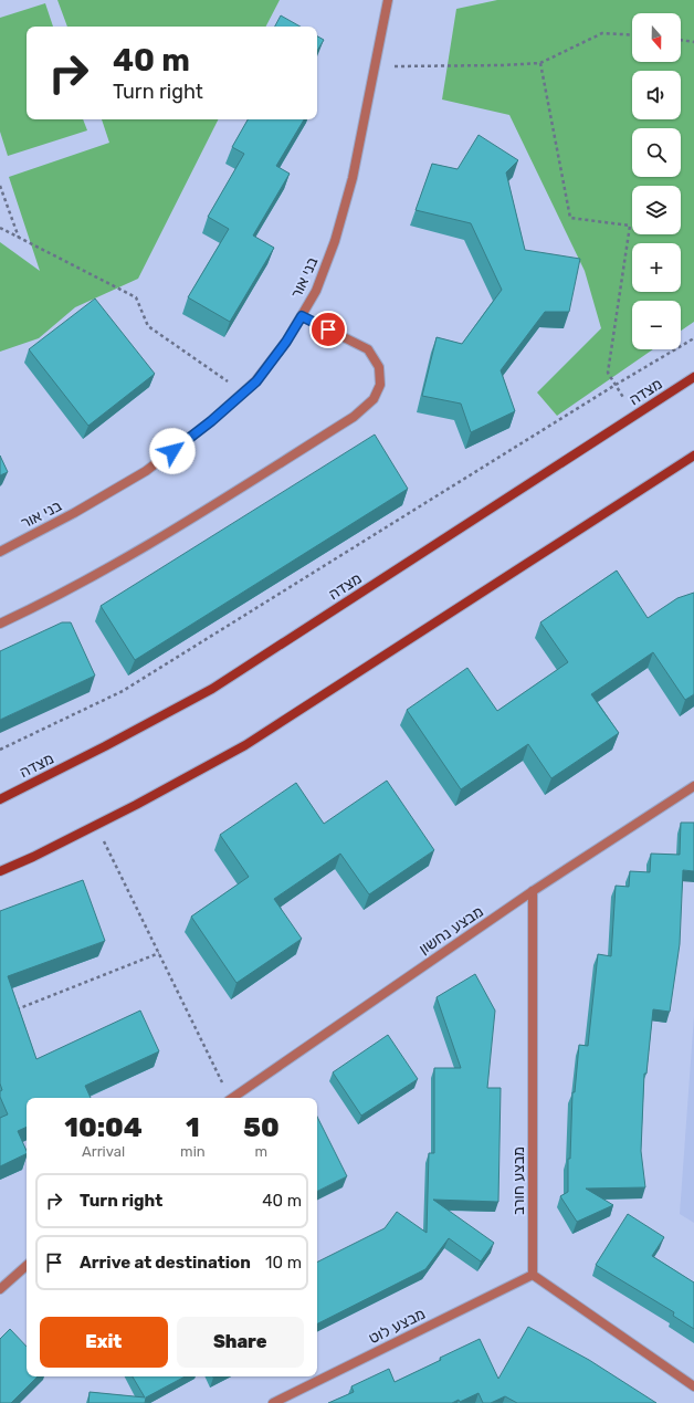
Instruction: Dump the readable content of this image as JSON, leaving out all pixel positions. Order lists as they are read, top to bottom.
{
  "streets": {
    "main road": ["מצדה"],
    "street": [
      "בני אור",
      "מבצע נחשון",
      "מבצע חורב",
      "מבצע לוט"
    ]
  },
  "crossings": [
    ["מבצע נחשון", "מבצע חורב"],
    ["מבצע חורב", "מבצע לוט"]
  ],
  "north": "bottom",
  "page": {
    "map_buttons": ["+", "−"],
    "turn": ["40 m", "Turn right"],
    "eta": [
      "10:04",
      "Arrival",
      "1",
      "min",
      "50",
      "m"
    ],
    "list": [
      {
        "name": "Turn right",
        "value": "40 m"
      },
      {
        "name": "Arrive at destination",
        "value": "10 m"
      }
    ],
    "buttons": ["Exit", "Share"]
  }
}
